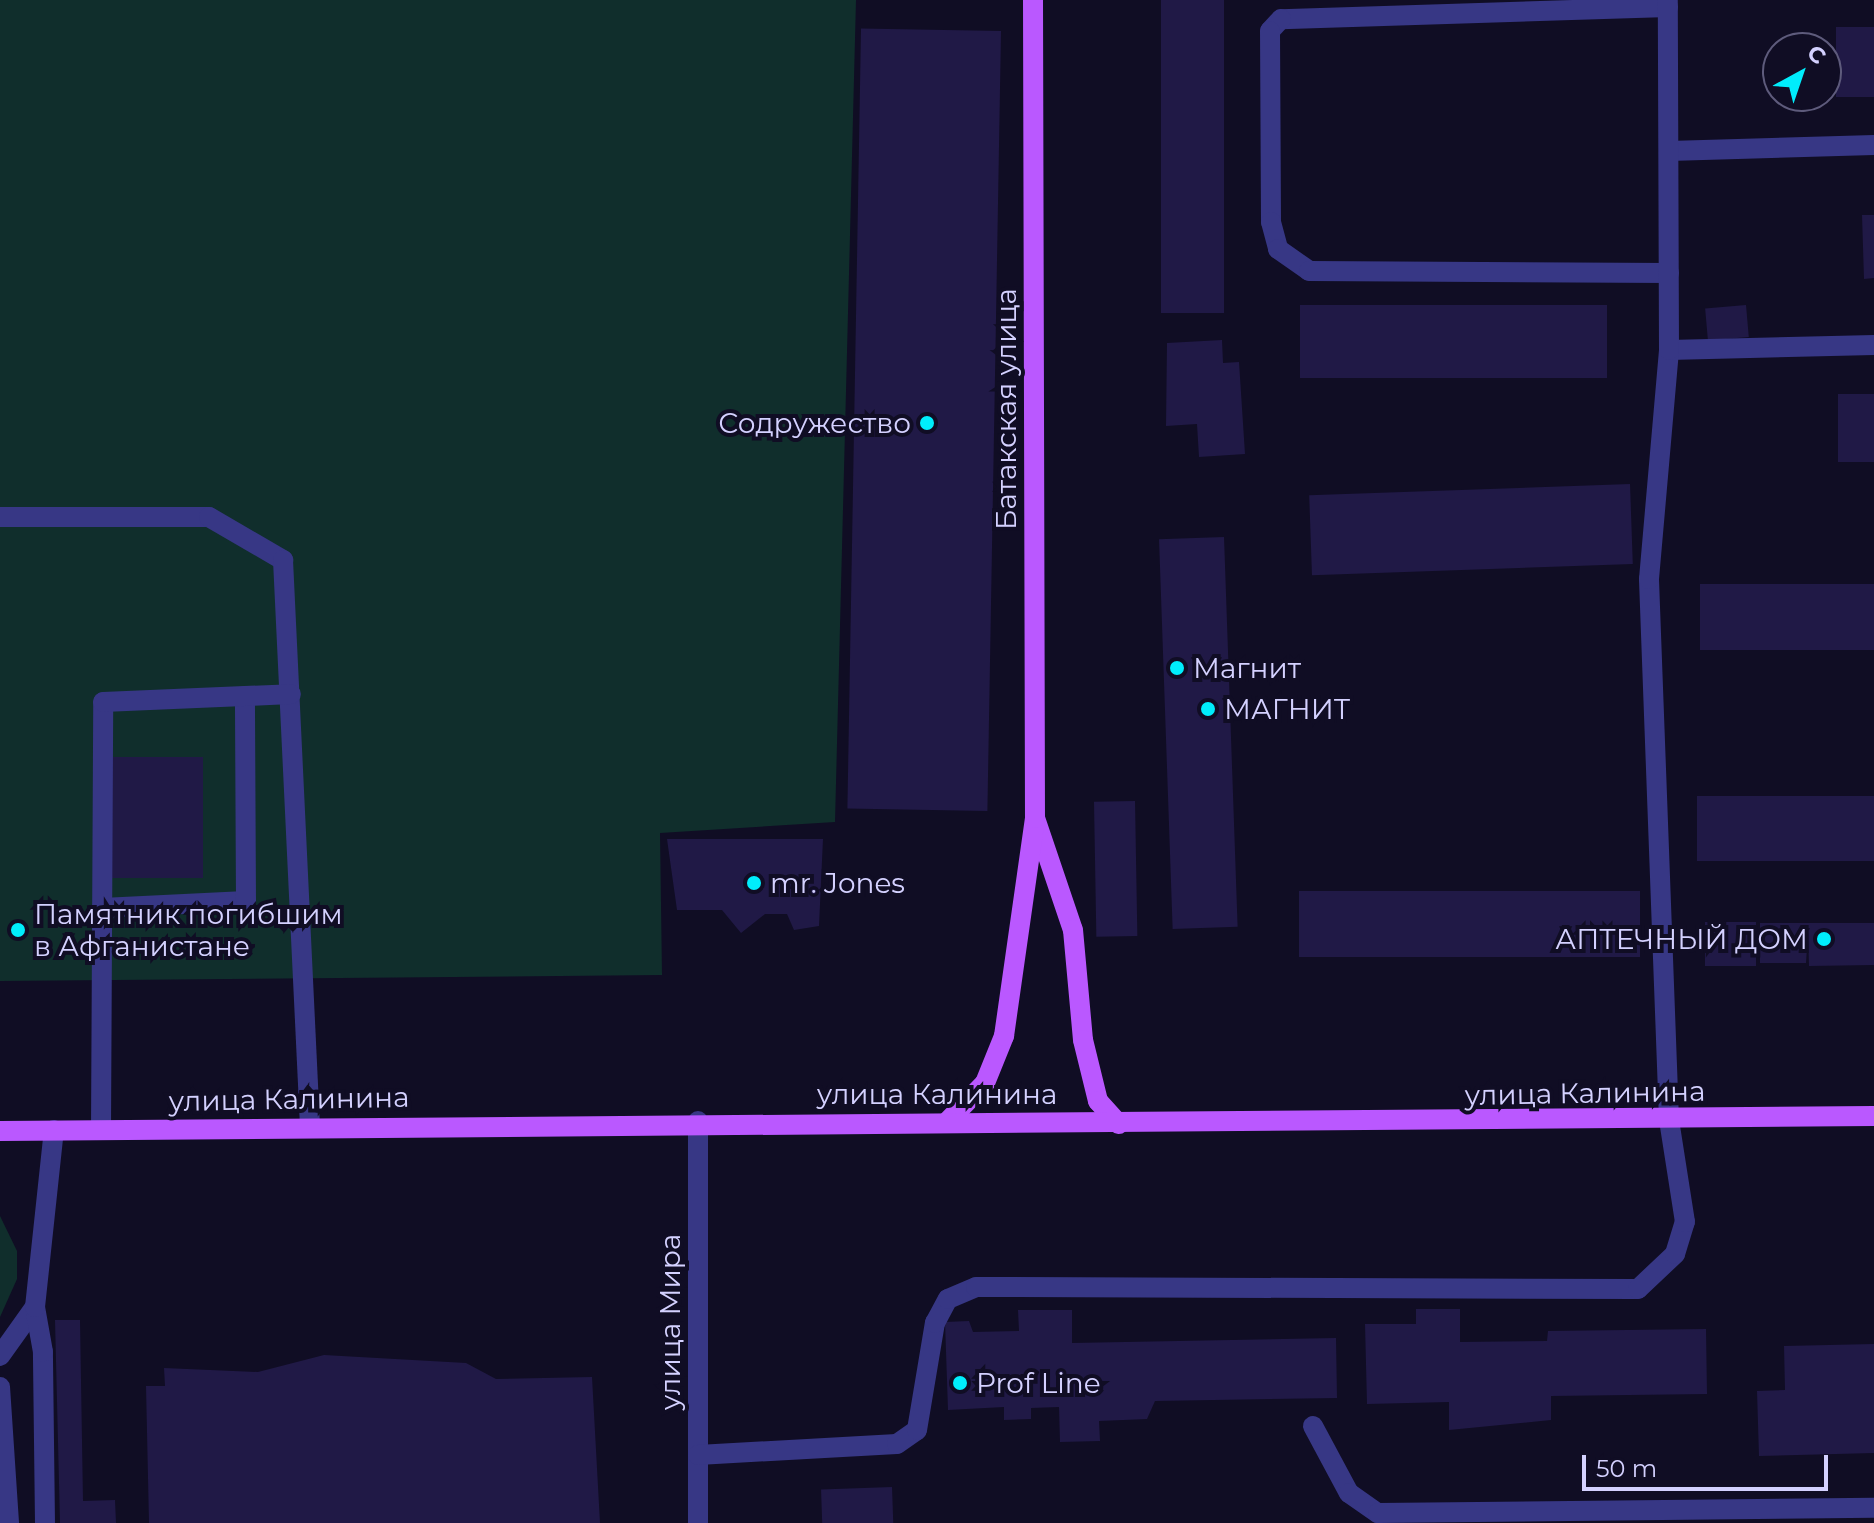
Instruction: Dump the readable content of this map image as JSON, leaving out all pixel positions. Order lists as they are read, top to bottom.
{
  "streets": {
    "main road": ["Батакская улица", "улица Калинина"],
    "street": ["улица Мира"]
  },
  "crossings": [
    ["Батакская улица", "улица Калинина"],
    ["улица Калинина", "улица Мира"]
  ],
  "places": [
    "Содружество",
    "Магнит",
    "МАГНИТ",
    "mr. Jones",
    "Памятник погибшим в Афганистане",
    "АПТЕЧНЫЙ ДОМ",
    "Prof Line"
  ],
  "scale_bar": "50 m",
  "north": "top right"
}
